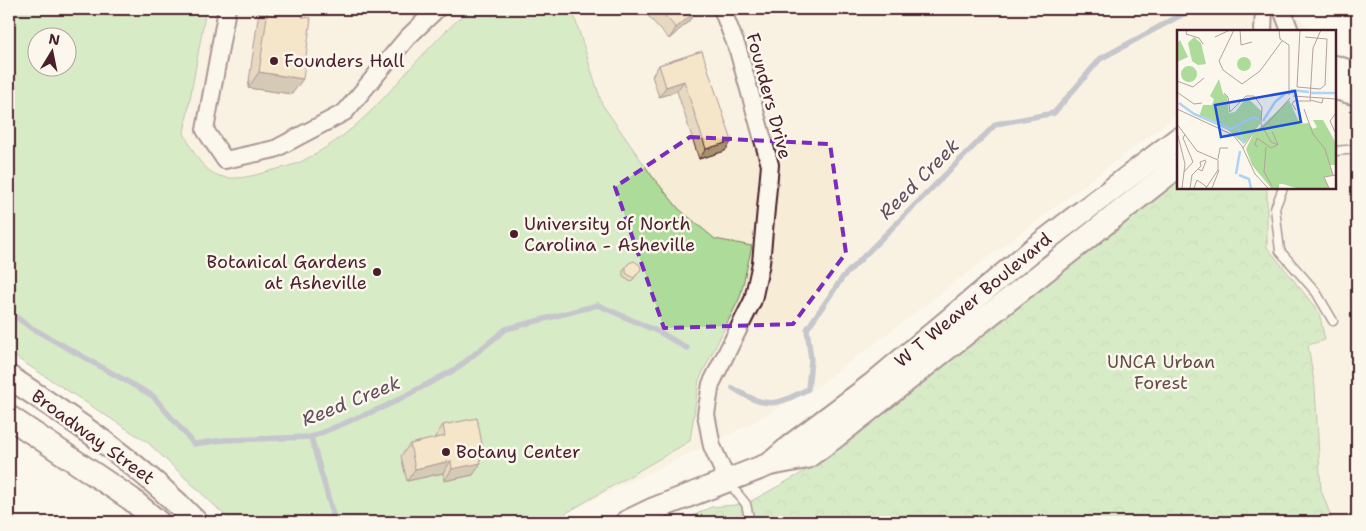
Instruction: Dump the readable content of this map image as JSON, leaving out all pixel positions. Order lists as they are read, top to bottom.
{
  "streets": {
    "main road": ["W T Weaver Boulevard", "Broadway Street"],
    "street": ["Founders Drive"]
  },
  "crossings": [
    ["Founders Drive", "W T Weaver Boulevard"]
  ],
  "water": ["Reed Creek"],
  "parks": ["UNCA Urban Forest"],
  "places": [
    "Founders Hall",
    "University of North Carolina - Asheville",
    "Botanical Gardens at Asheville",
    "Botany Center"
  ],
  "north": "top"
}
